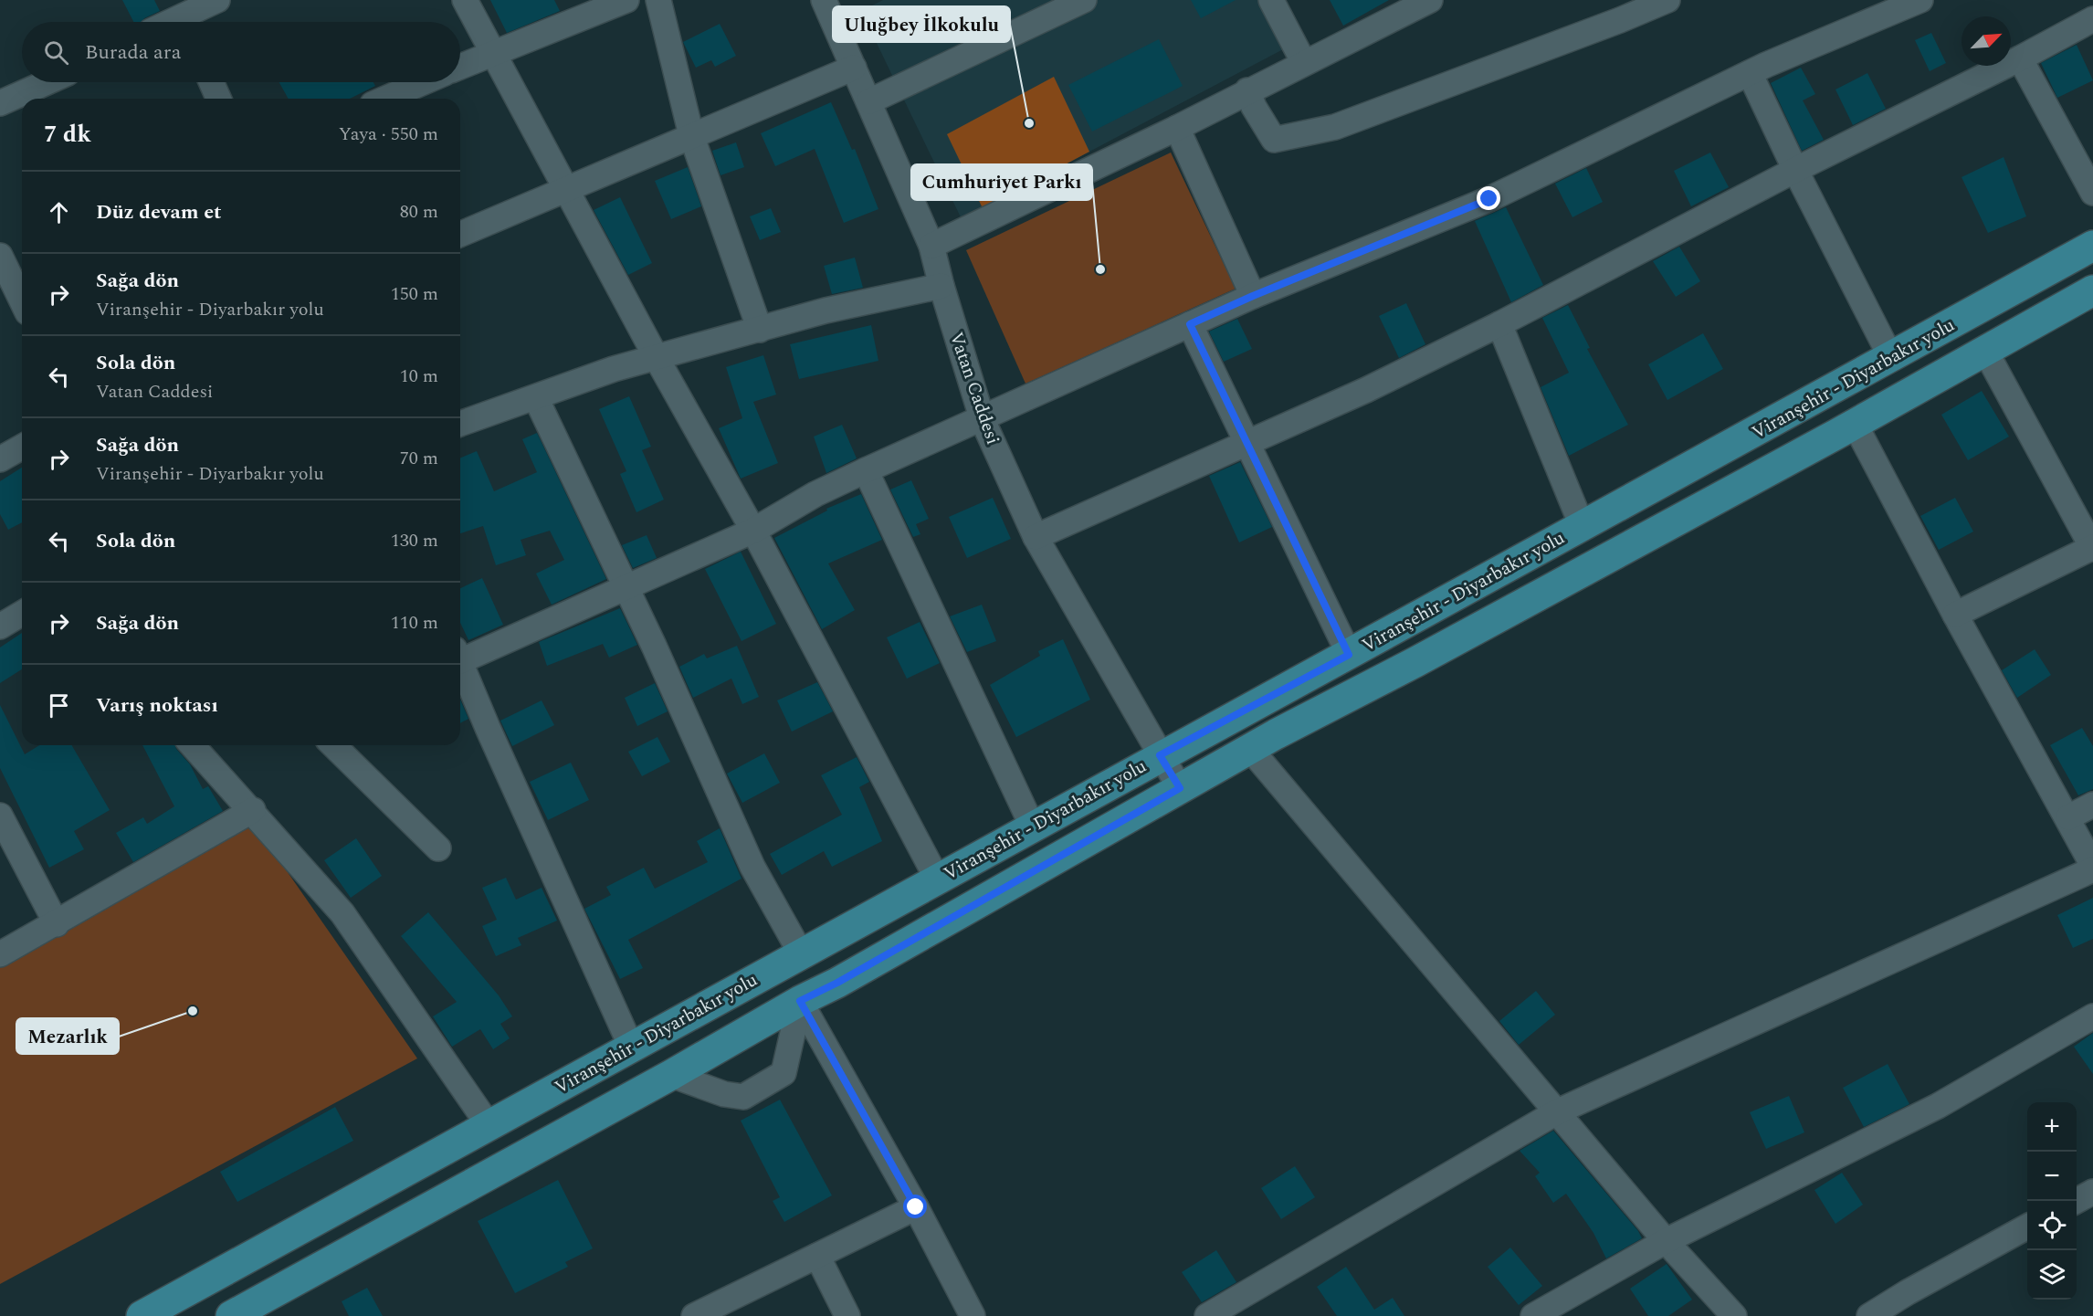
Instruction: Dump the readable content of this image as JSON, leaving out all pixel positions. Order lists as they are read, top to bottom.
{
  "streets": {
    "main road": ["Viranşehir - Diyarbakır yolu"],
    "street": ["Vatan Caddesi"]
  },
  "crossings": [
    ["Viranşehir - Diyarbakır yolu", "Vatan Caddesi"]
  ],
  "places": ["Uluğbey İlkokulu", "Cumhuriyet Parkı", "Mezarlık"],
  "north": "top right",
  "page": {
    "search": "Burada ara",
    "heading": ["7 dk", "Yaya · 550 m"],
    "list": [
      ["Düz devam et", "80 m"],
      ["Sağa dön", "Viranşehir - Diyarbakır yolu", "150 m"],
      ["Sola dön", "Vatan Caddesi", "10 m"],
      ["Sağa dön", "Viranşehir - Diyarbakır yolu", "70 m"],
      ["Sola dön", "130 m"],
      ["Sağa dön", "110 m"],
      "Varış noktası"
    ],
    "map_buttons": ["+", "−"]
  }
}
